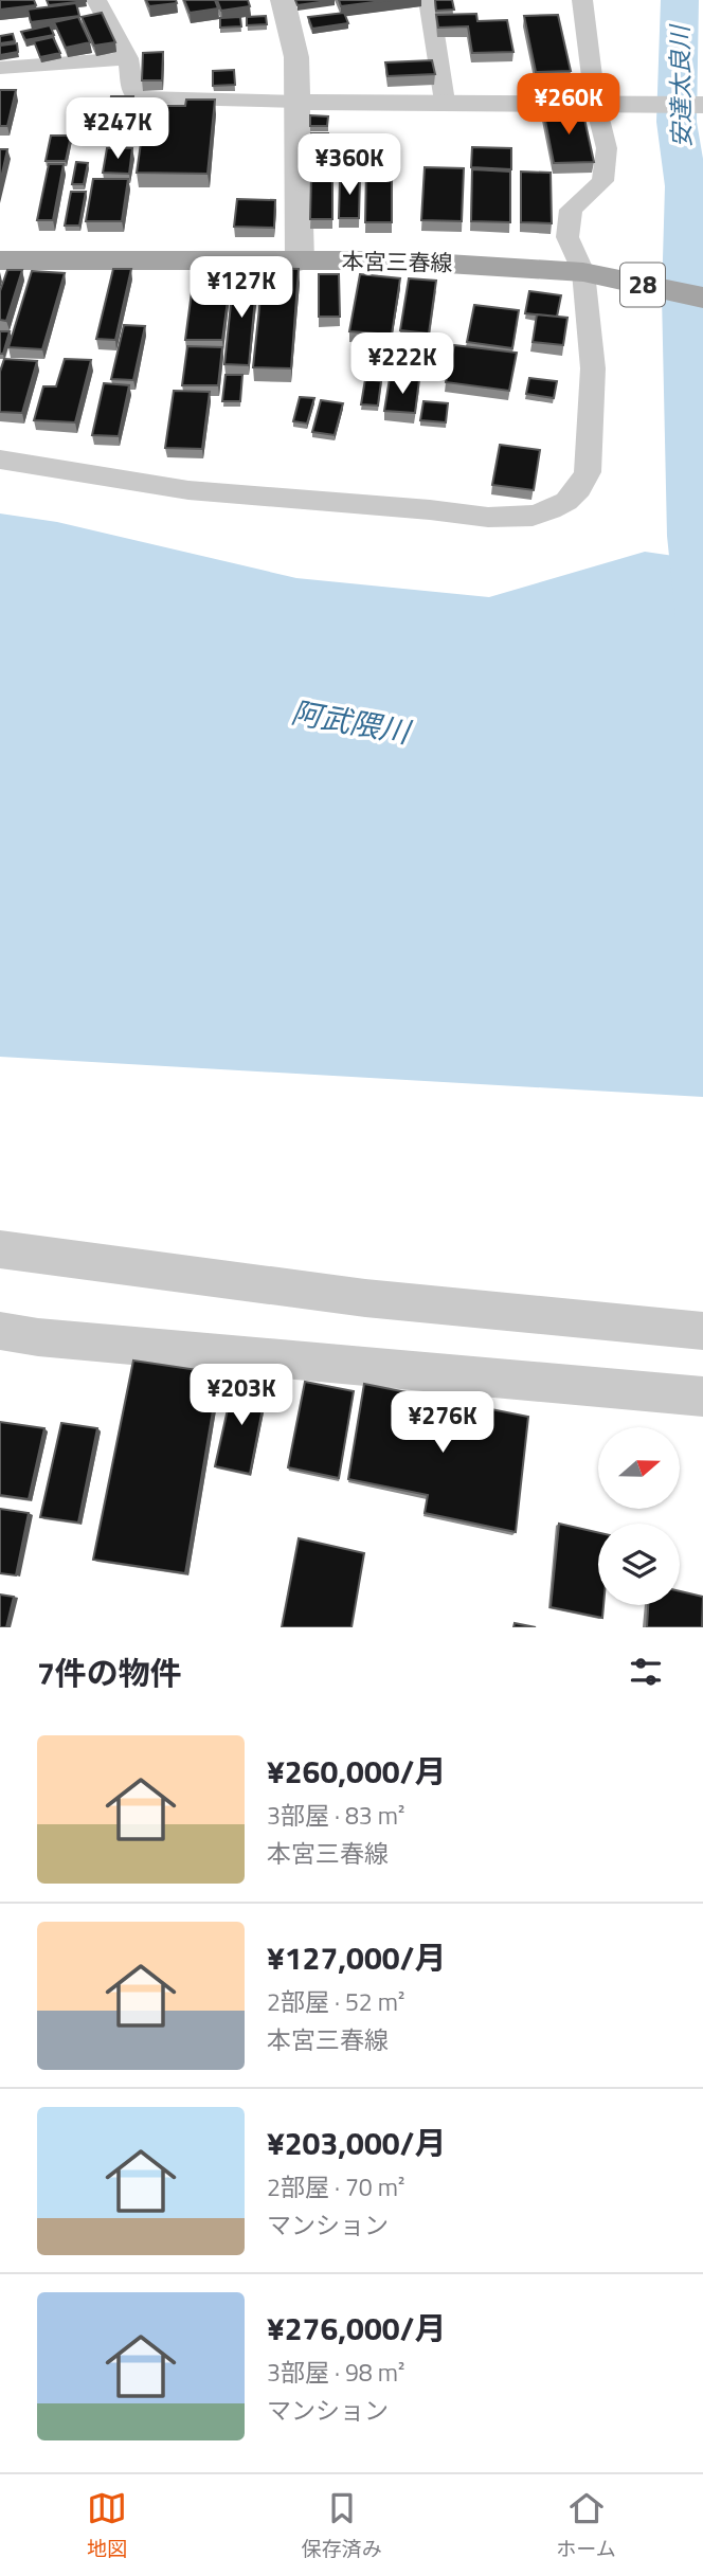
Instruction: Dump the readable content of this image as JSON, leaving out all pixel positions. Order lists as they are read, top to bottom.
{
  "streets": {
    "main road": ["本宮三春線", "28"]
  },
  "water": ["安達太良川", "阿武隈川"],
  "north": "right",
  "page": {
    "price": [
      "¥260K",
      "¥247K",
      "¥360K",
      "¥127K",
      "¥222K",
      "¥203K",
      "¥276K"
    ],
    "heading": "7件の物件",
    "list": [
      {
        "name": "¥260,000/月",
        "note": "3部屋 · 83 m² · 本宮三春線"
      },
      {
        "name": "¥127,000/月",
        "note": "2部屋 · 52 m² · 本宮三春線"
      },
      {
        "name": "¥203,000/月",
        "note": "2部屋 · 70 m² · マンション"
      },
      {
        "name": "¥276,000/月",
        "note": "3部屋 · 98 m² · マンション"
      }
    ],
    "tabs": ["地図", "保存済み", "ホーム"]
  }
}
